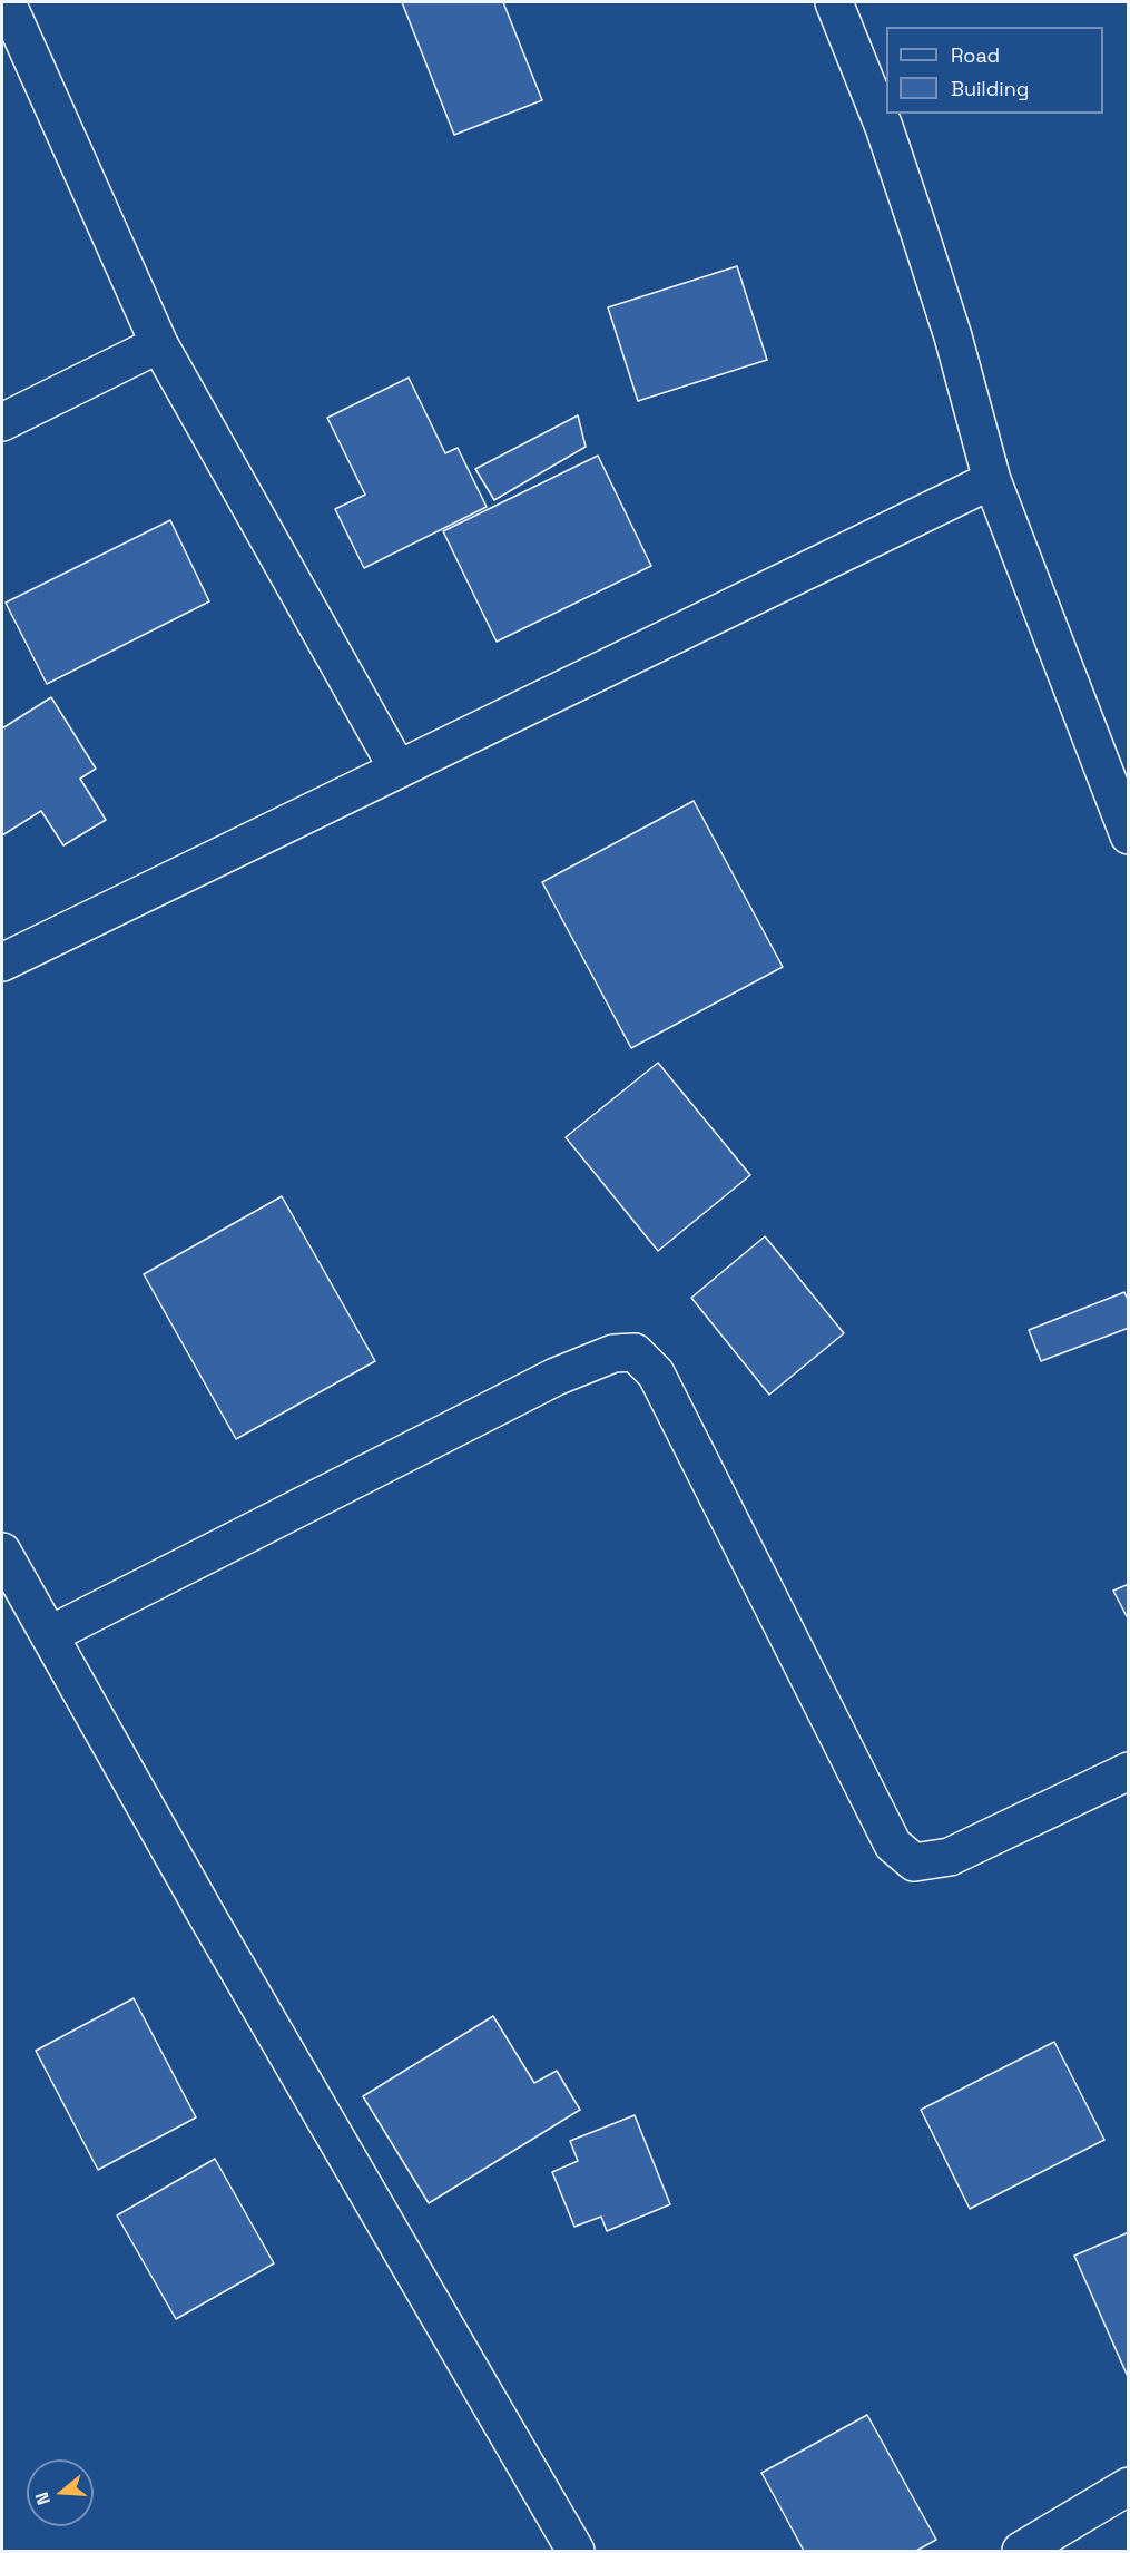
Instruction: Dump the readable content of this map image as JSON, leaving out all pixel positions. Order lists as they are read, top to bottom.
{
  "legend": ["Road", "Building"],
  "north": "left"
}
